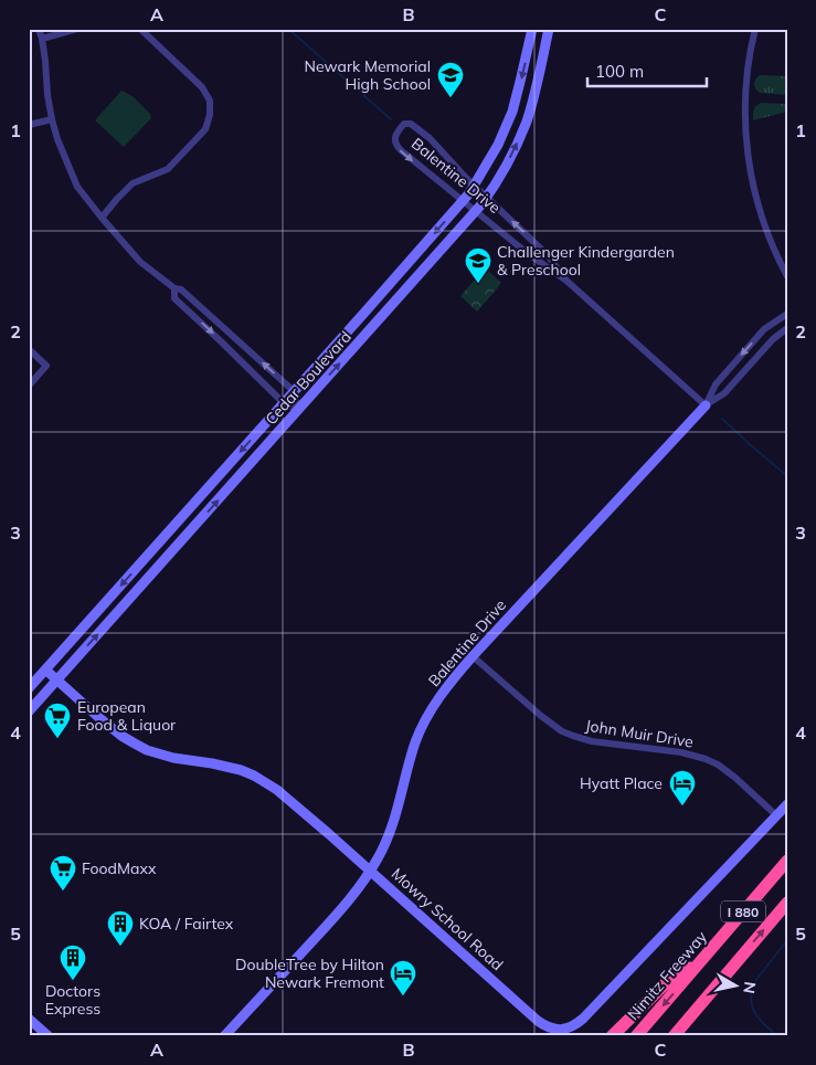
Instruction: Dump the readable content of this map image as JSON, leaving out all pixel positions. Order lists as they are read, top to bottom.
{
  "streets": {
    "highway": ["I 880", "Nimitz Freeway"],
    "street": [
      "Balentine Drive",
      "Cedar Boulevard",
      "John Muir Drive",
      "Mowry School Road"
    ]
  },
  "crossings": [
    ["Balentine Drive", "Cedar Boulevard"],
    ["Balentine Drive", "John Muir Drive"],
    ["Balentine Drive", "Mowry School Road"],
    ["Cedar Boulevard", "Mowry School Road"],
    ["John Muir Drive", "Mowry School Road"]
  ],
  "places": {
    "school or university": ["Newark Memorial High School", "Challenger Kindergarden & Preschool"],
    "supermarket": ["European Food & Liquor", "FoodMaxx"],
    "hotel": ["Hyatt Place", "DoubleTree by Hilton Newark Fremont"],
    "building": ["KOA / Fairtex", "Doctors Express"]
  },
  "scale_bar": "100 m",
  "north": "right",
  "grid": {
    "columns": ["A", "B", "C"],
    "rows": [
      "1",
      "2",
      "3",
      "4",
      "5"
    ]
  }
}
